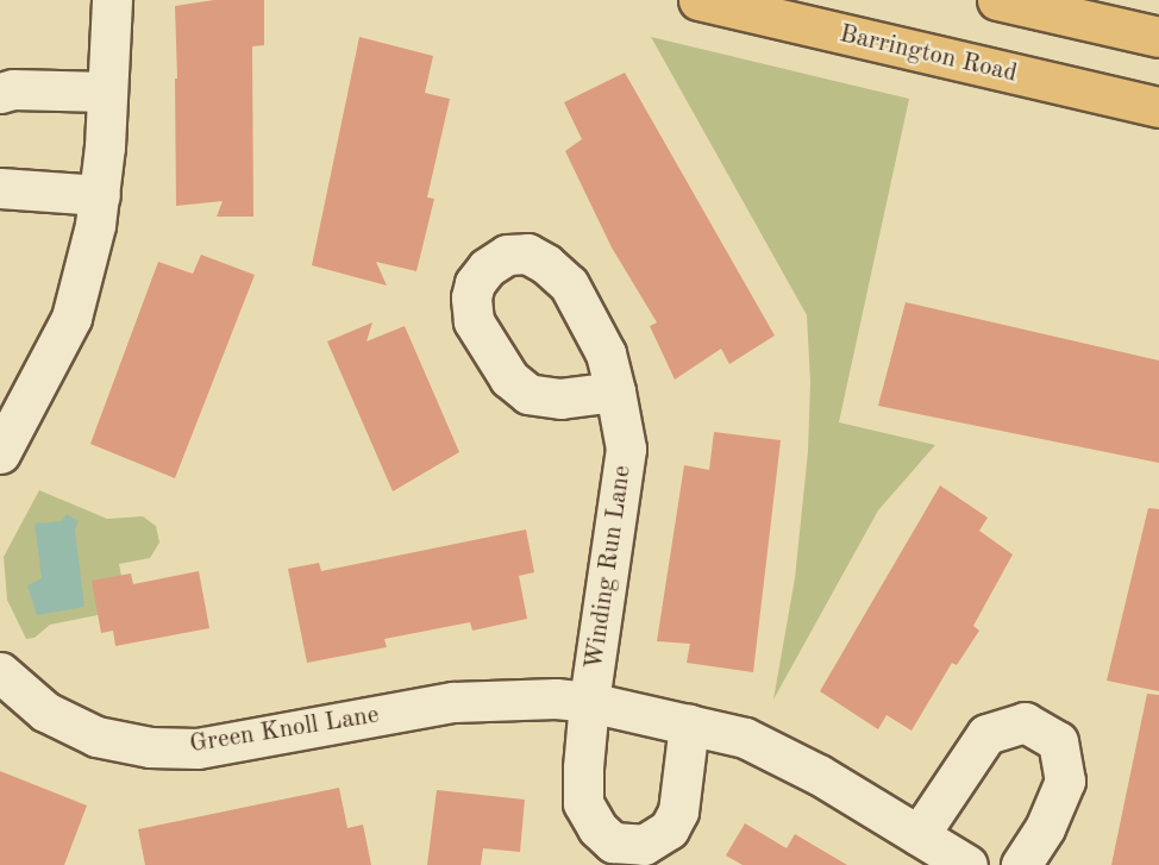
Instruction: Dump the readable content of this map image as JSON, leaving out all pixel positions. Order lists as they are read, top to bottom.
{
  "streets": {
    "main road": ["Barrington Road"],
    "street": ["Winding Run Lane", "Green Knoll Lane"]
  },
  "crossings": [
    ["Winding Run Lane", "Green Knoll Lane"]
  ]
}
